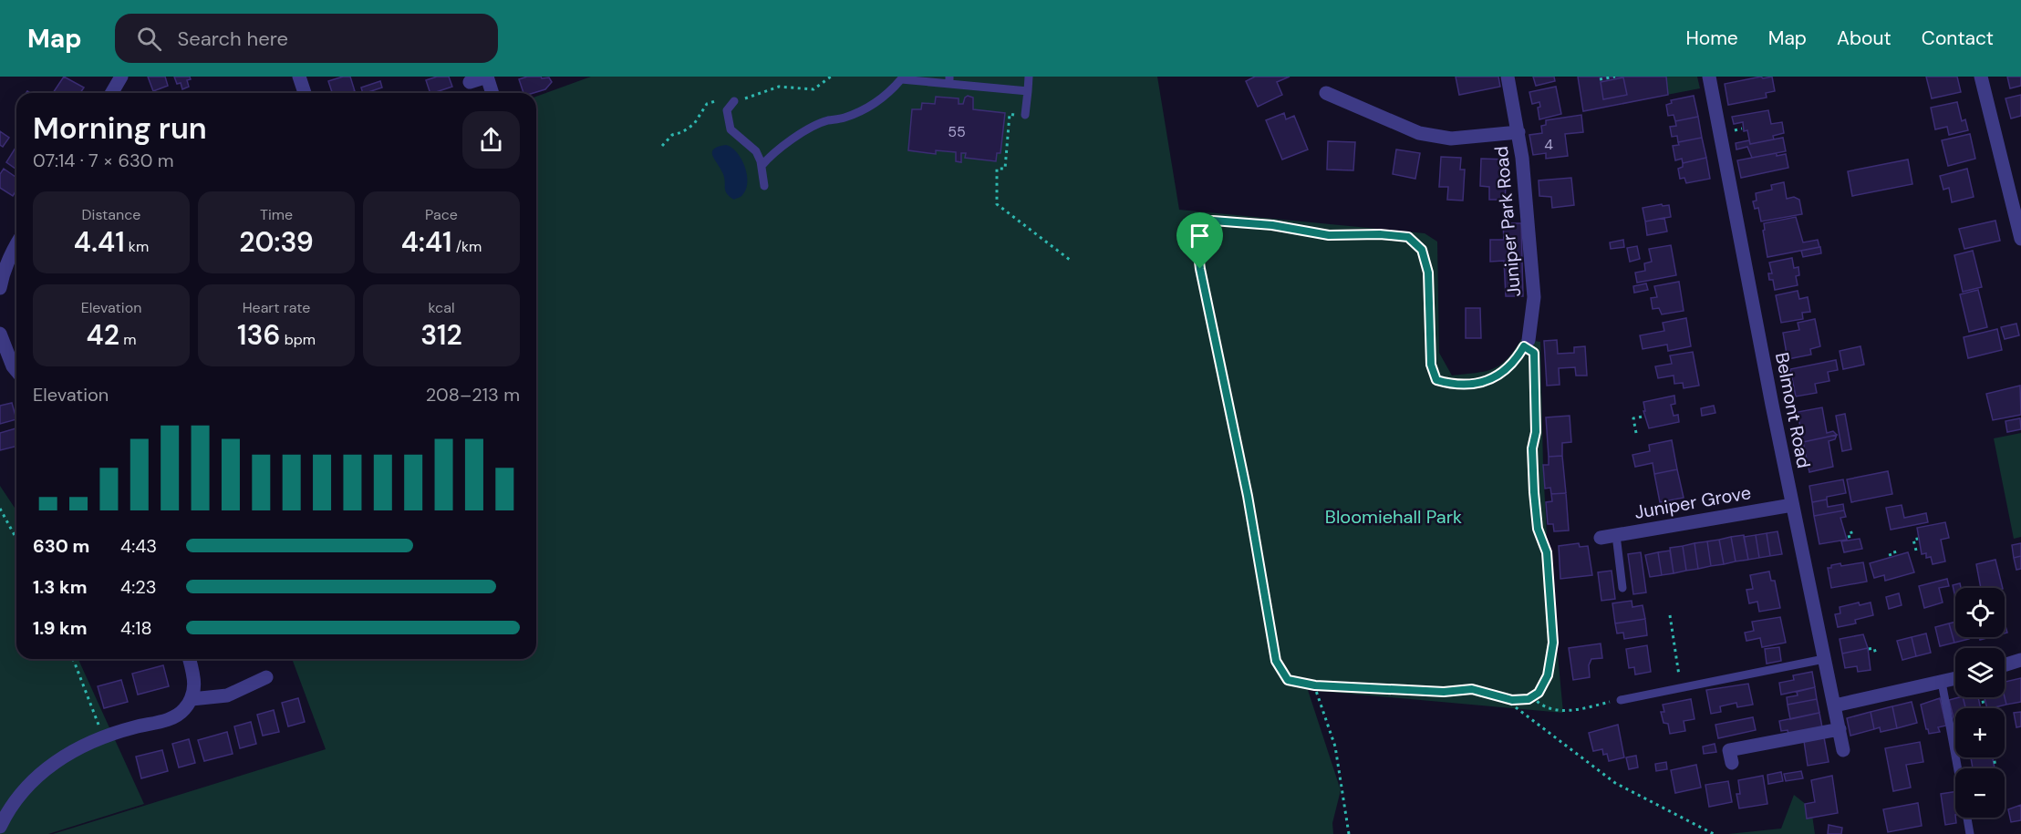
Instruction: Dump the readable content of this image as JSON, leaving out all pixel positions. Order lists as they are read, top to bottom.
{
  "streets": {
    "street": ["Juniper Park Road", "Belmont Road", "Juniper Grove"]
  },
  "crossings": [
    ["Belmont Road", "Juniper Grove"]
  ],
  "parks": ["Bloomiehall Park"],
  "house_numbers": ["55", "4"],
  "page": {
    "header": "Map",
    "search": "Search here",
    "nav": [
      "Home",
      "Map",
      "About",
      "Contact"
    ],
    "heading": ["Morning run", "07:14 · 7 × 630 m"],
    "stats": [
      ["Distance", "4.41 km"],
      ["Time", "20:39"],
      ["Pace", "4:41 /km"],
      ["Elevation", "42 m"],
      ["Heart rate", "136 bpm"],
      ["kcal", "312"]
    ],
    "chart": ["Elevation", "208–213 m"],
    "list": [
      {
        "name": "630 m",
        "note": "4:43"
      },
      {
        "name": "1.3 km",
        "note": "4:23"
      },
      {
        "name": "1.9 km",
        "note": "4:18"
      }
    ],
    "map_buttons": ["+", "−"]
  }
}
